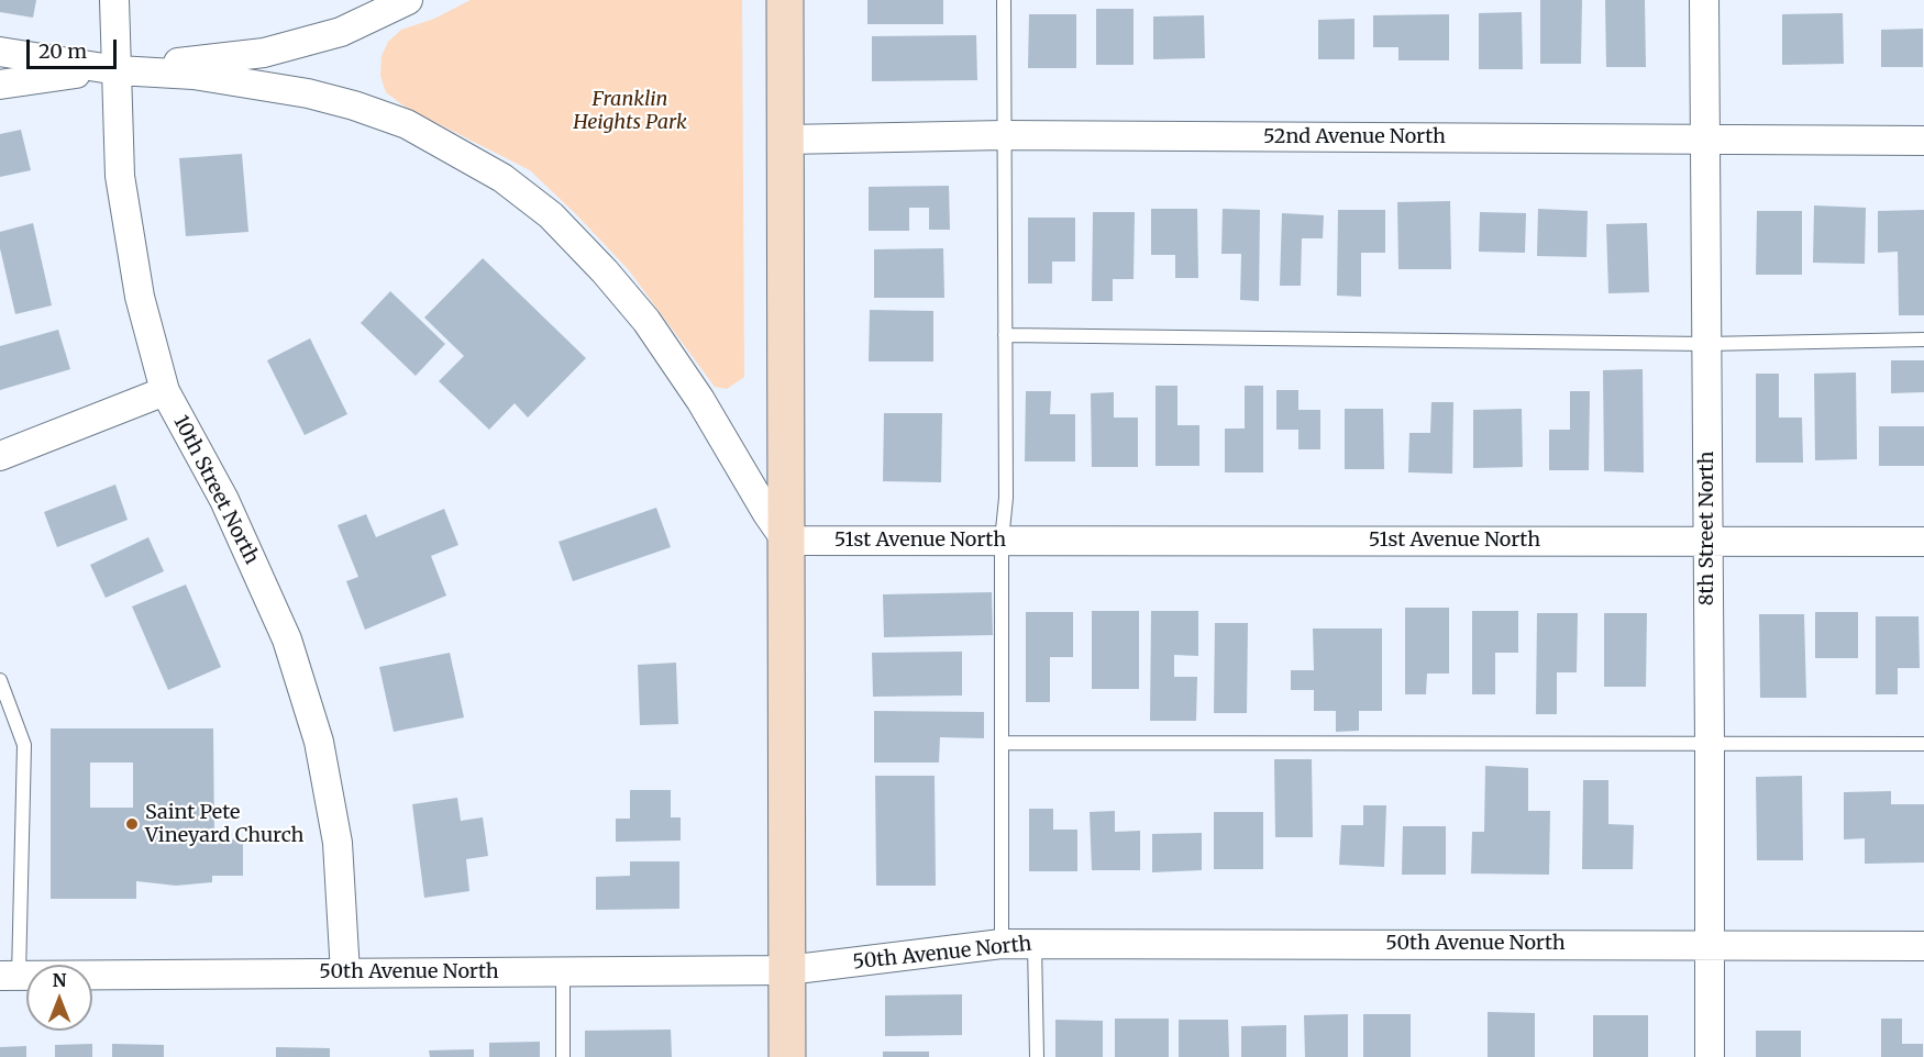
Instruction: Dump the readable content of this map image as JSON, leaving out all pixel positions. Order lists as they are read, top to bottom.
{
  "streets": {
    "street": [
      "52nd Avenue North",
      "10th Street North",
      "8th Street North",
      "51st Avenue North",
      "50th Avenue North"
    ]
  },
  "crossings": [
    ["52nd Avenue North", "8th Street North"],
    ["10th Street North", "50th Avenue North"],
    ["8th Street North", "51st Avenue North"],
    ["8th Street North", "50th Avenue North"]
  ],
  "parks": ["Franklin Heights Park"],
  "places": ["Saint Pete Vineyard Church"],
  "scale_bar": "20 m",
  "north": "top"
}
